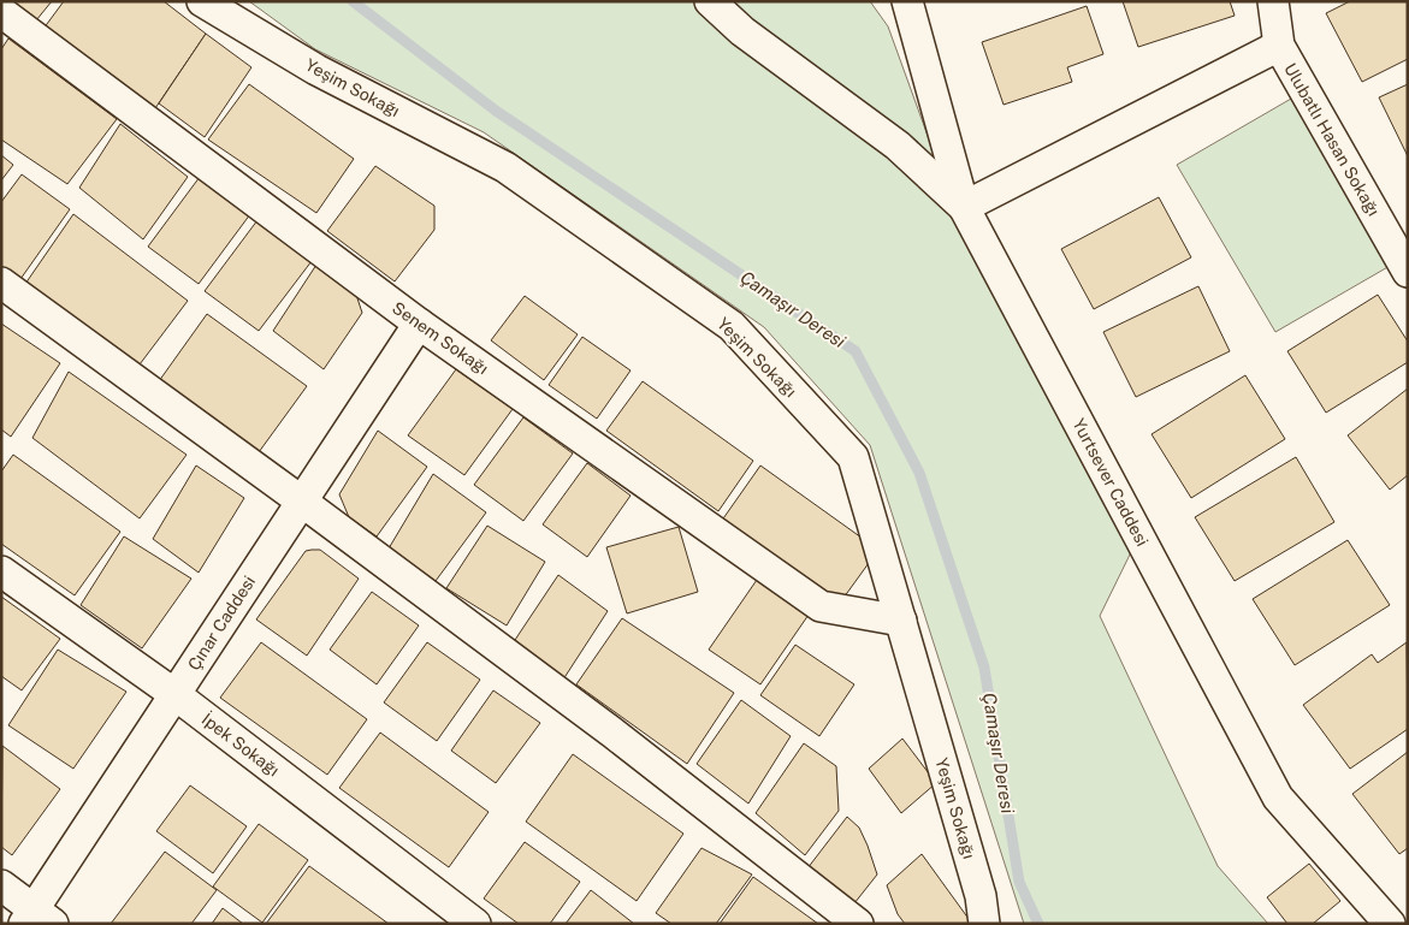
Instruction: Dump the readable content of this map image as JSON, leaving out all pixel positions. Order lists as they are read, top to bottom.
{
  "streets": {
    "street": [
      "Yeşim Sokağı",
      "Ulubatlı Hasan Sokağı",
      "Senem Sokağı",
      "Yurtsever Caddesi",
      "Çınar Caddesi",
      "İpek Sokağı"
    ]
  },
  "crossings": [
    ["Yeşim Sokağı", "Senem Sokağı"],
    ["Senem Sokağı", "Çınar Caddesi"],
    ["Çınar Caddesi", "İpek Sokağı"]
  ],
  "water": ["Çamaşır Deresi"]
}
